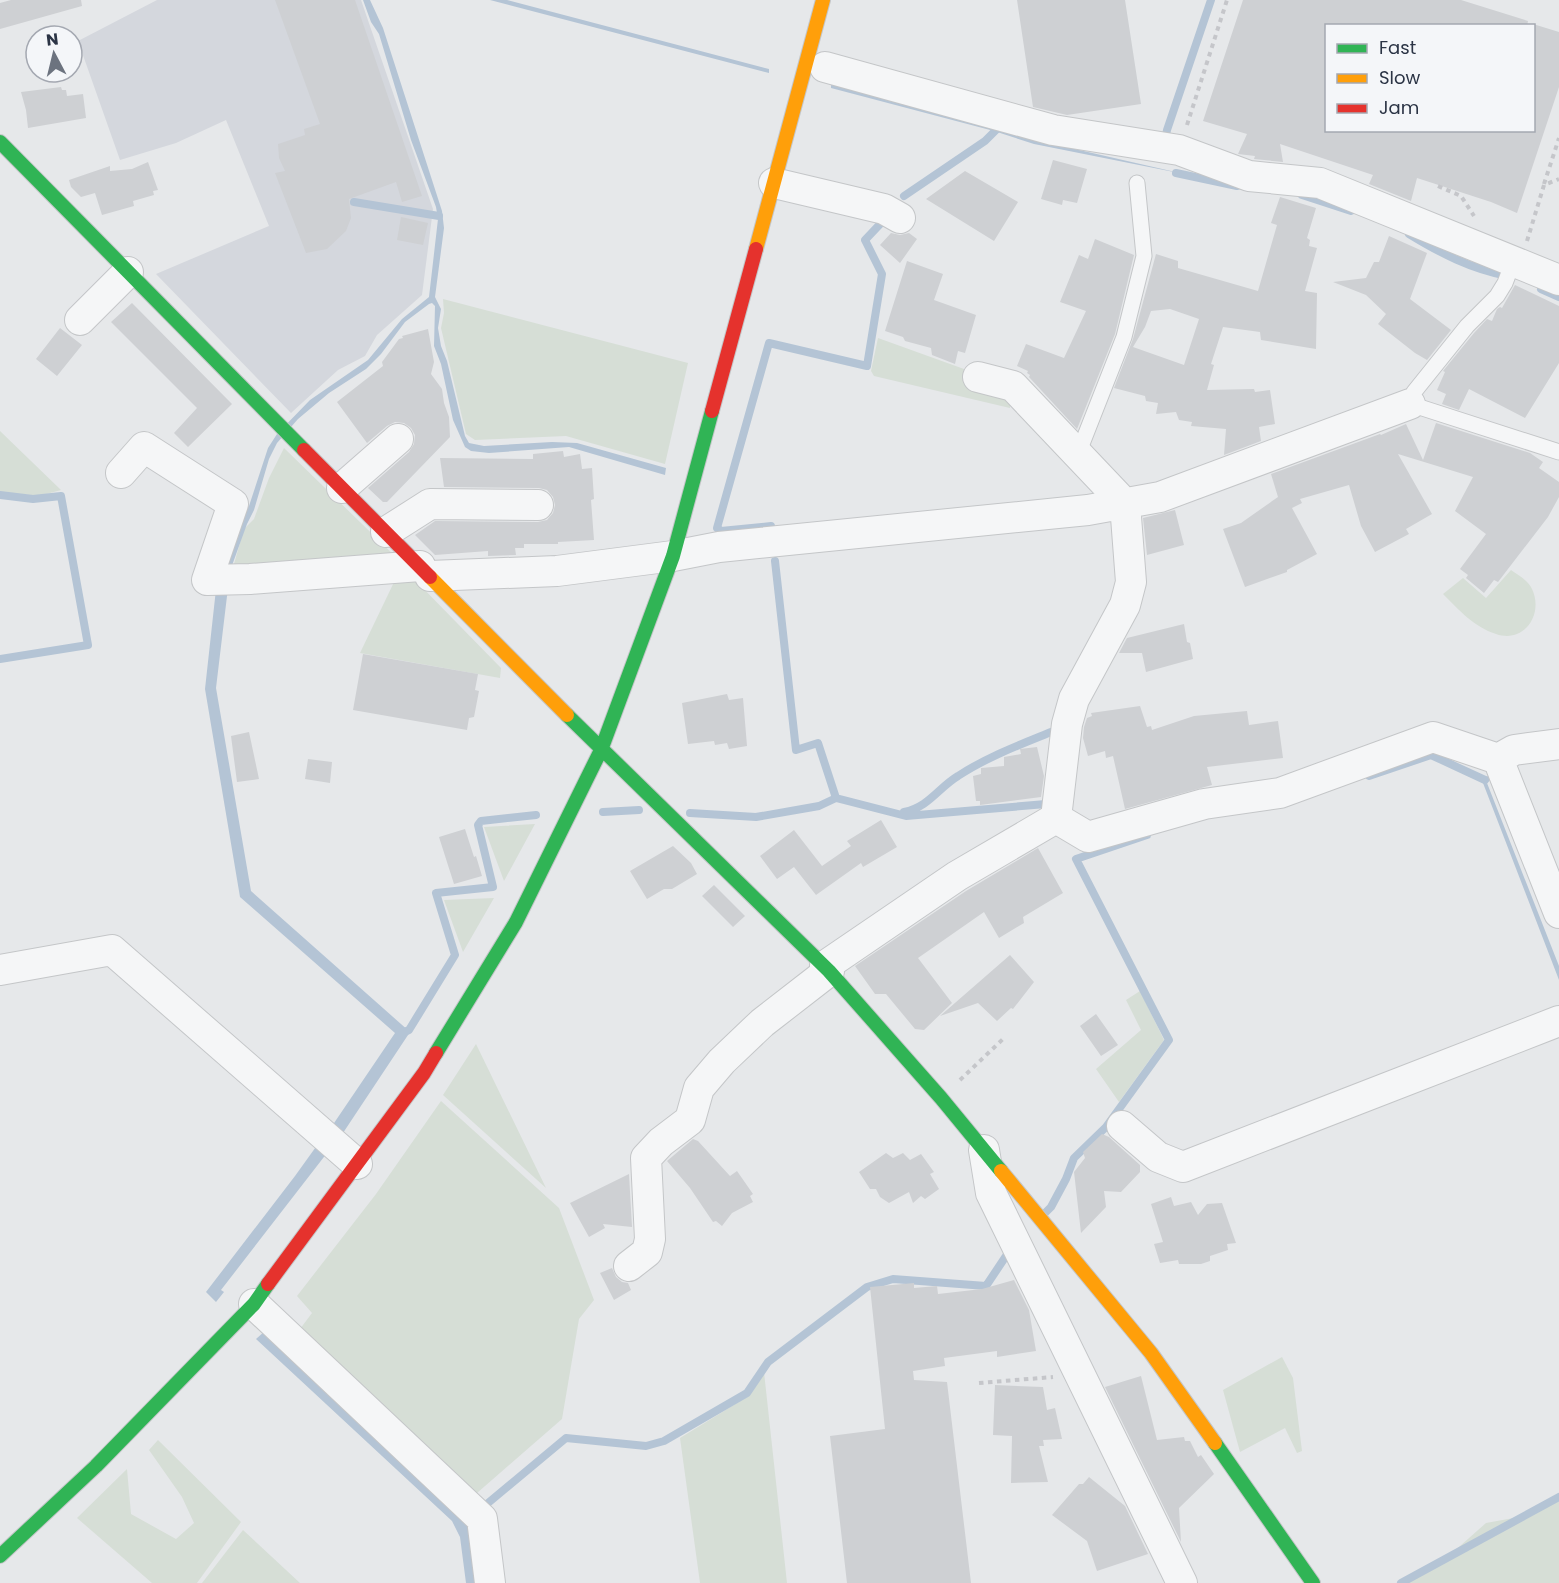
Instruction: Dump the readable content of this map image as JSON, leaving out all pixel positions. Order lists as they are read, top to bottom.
{
  "legend": ["Fast", "Slow", "Jam"],
  "north": "top"
}
